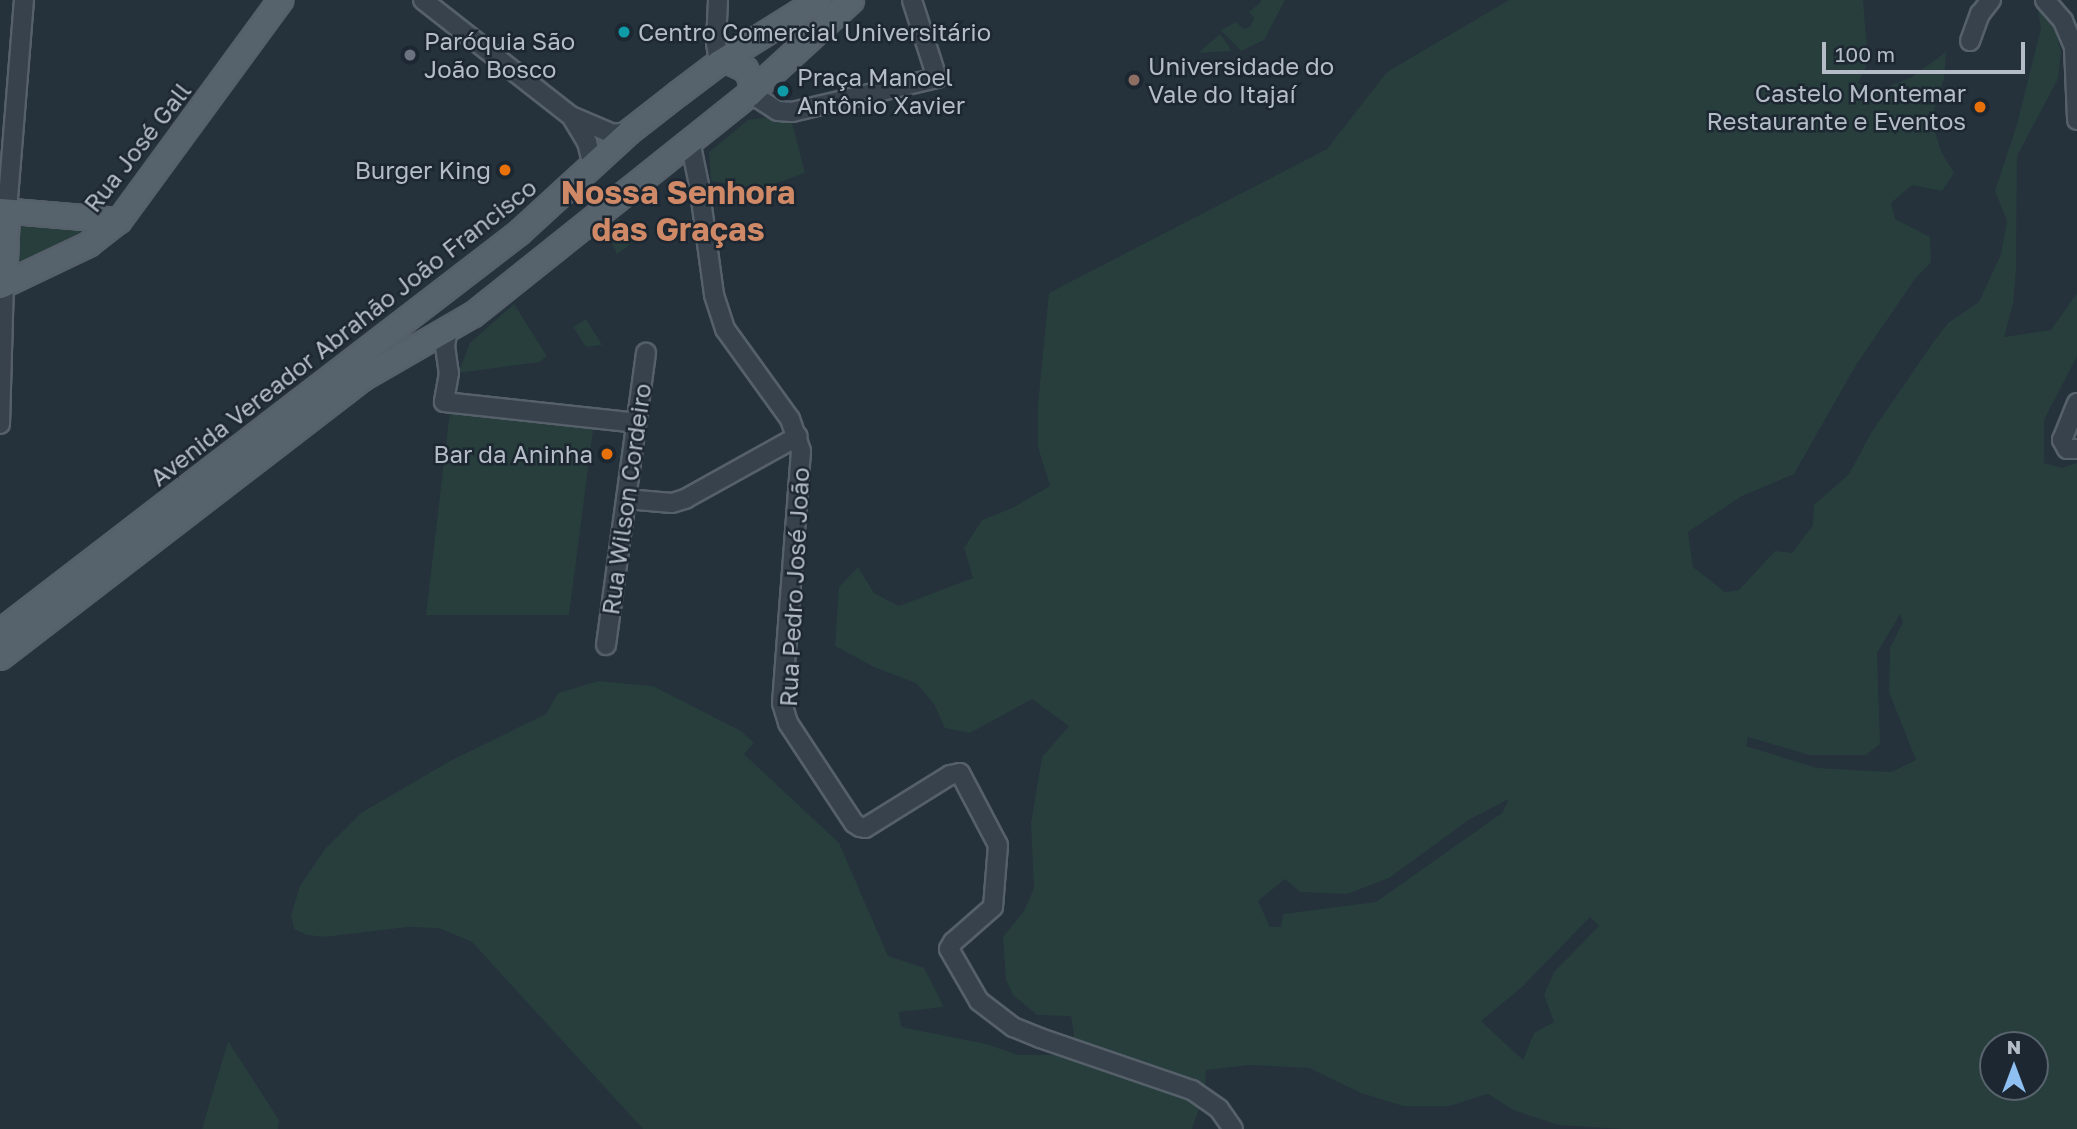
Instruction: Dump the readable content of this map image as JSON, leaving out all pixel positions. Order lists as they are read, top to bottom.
{
  "streets": {
    "main road": ["Rua José Gall", "Avenida Vereador Abrahão João Francisco"],
    "street": ["Rua Wilson Cordeiro", "Rua Pedro José João"]
  },
  "crossings": [
    ["Avenida Vereador Abrahão João Francisco", "Rua Pedro José João"]
  ],
  "districts": ["Nossa Senhora das Graças"],
  "places": [
    "Centro Comercial Universitário",
    "Paróquia São João Bosco",
    "Universidade do Vale do Itajaí",
    "Praça Manoel Antônio Xavier",
    "Castelo Montemar Restaurante e Eventos",
    "Burger King",
    "Bar da Aninha"
  ],
  "scale_bar": "100 m",
  "north": "top"
}
